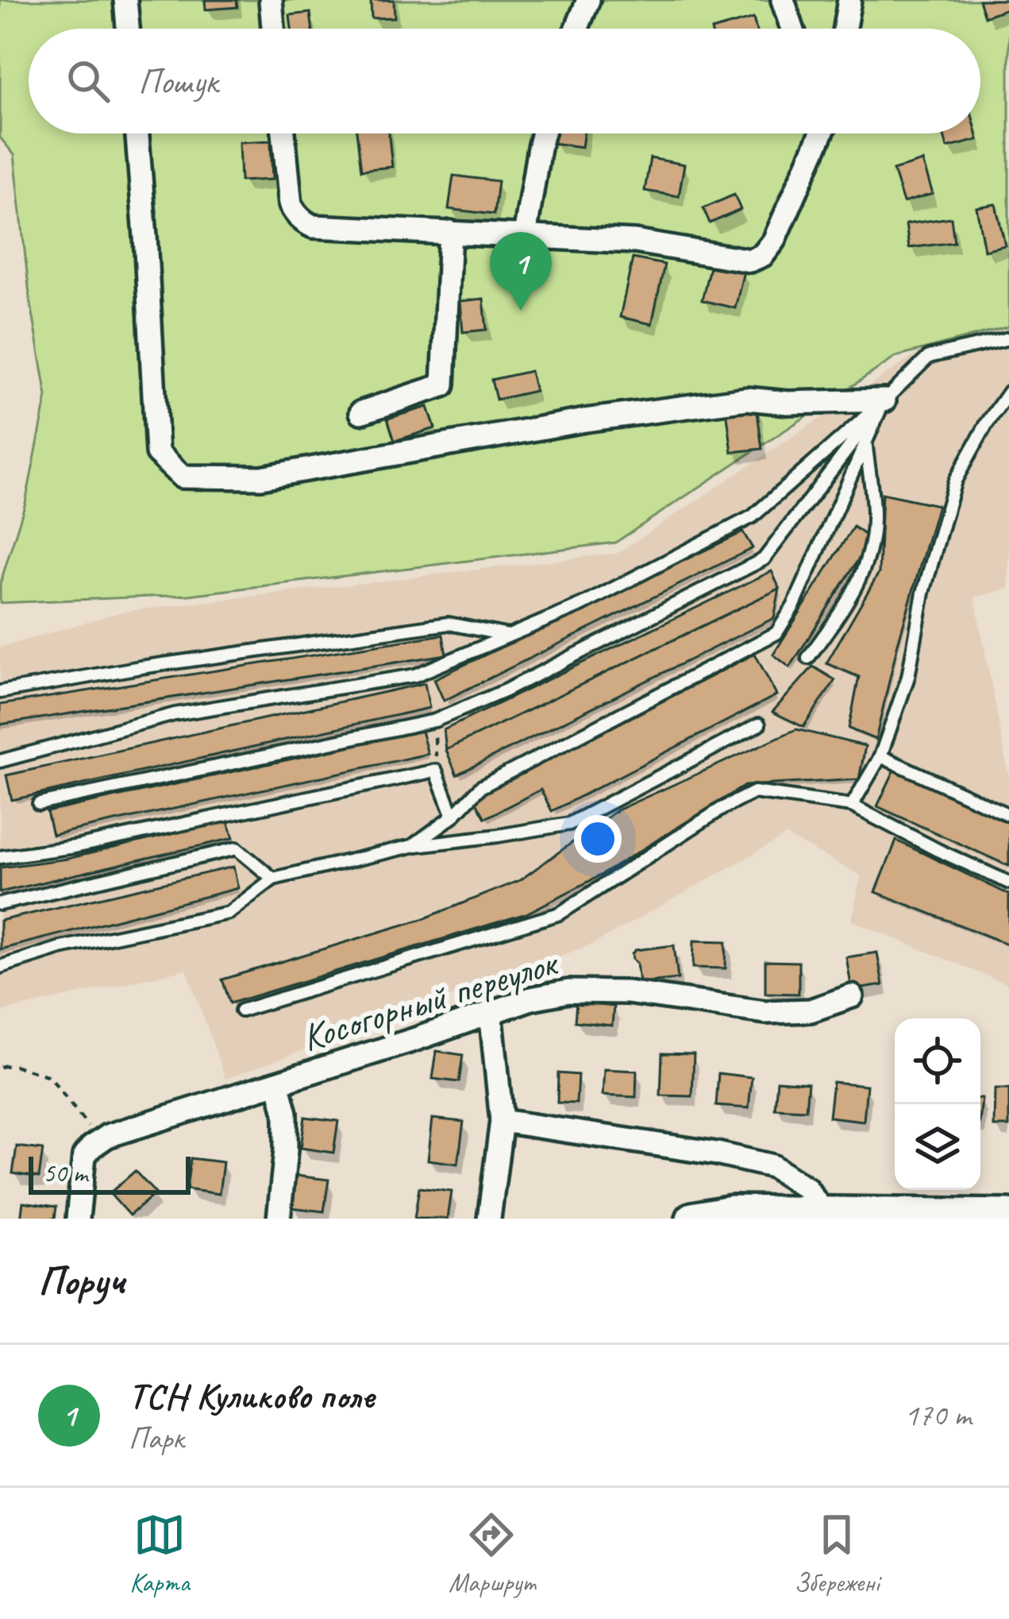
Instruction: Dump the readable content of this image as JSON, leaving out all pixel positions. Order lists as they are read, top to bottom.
{
  "streets": {
    "street": ["Косогорный переулок"]
  },
  "scale_bar": "50 m",
  "page": {
    "search": "Пошук",
    "pins": "1",
    "scale": "50 m",
    "heading": "Поруч",
    "list": [
      {
        "mark": "1",
        "name": "ТСН Куликово поле",
        "note": "Парк",
        "value": "170 m"
      }
    ],
    "nav": ["Карта", "Маршрут", "Збережені"]
  }
}
